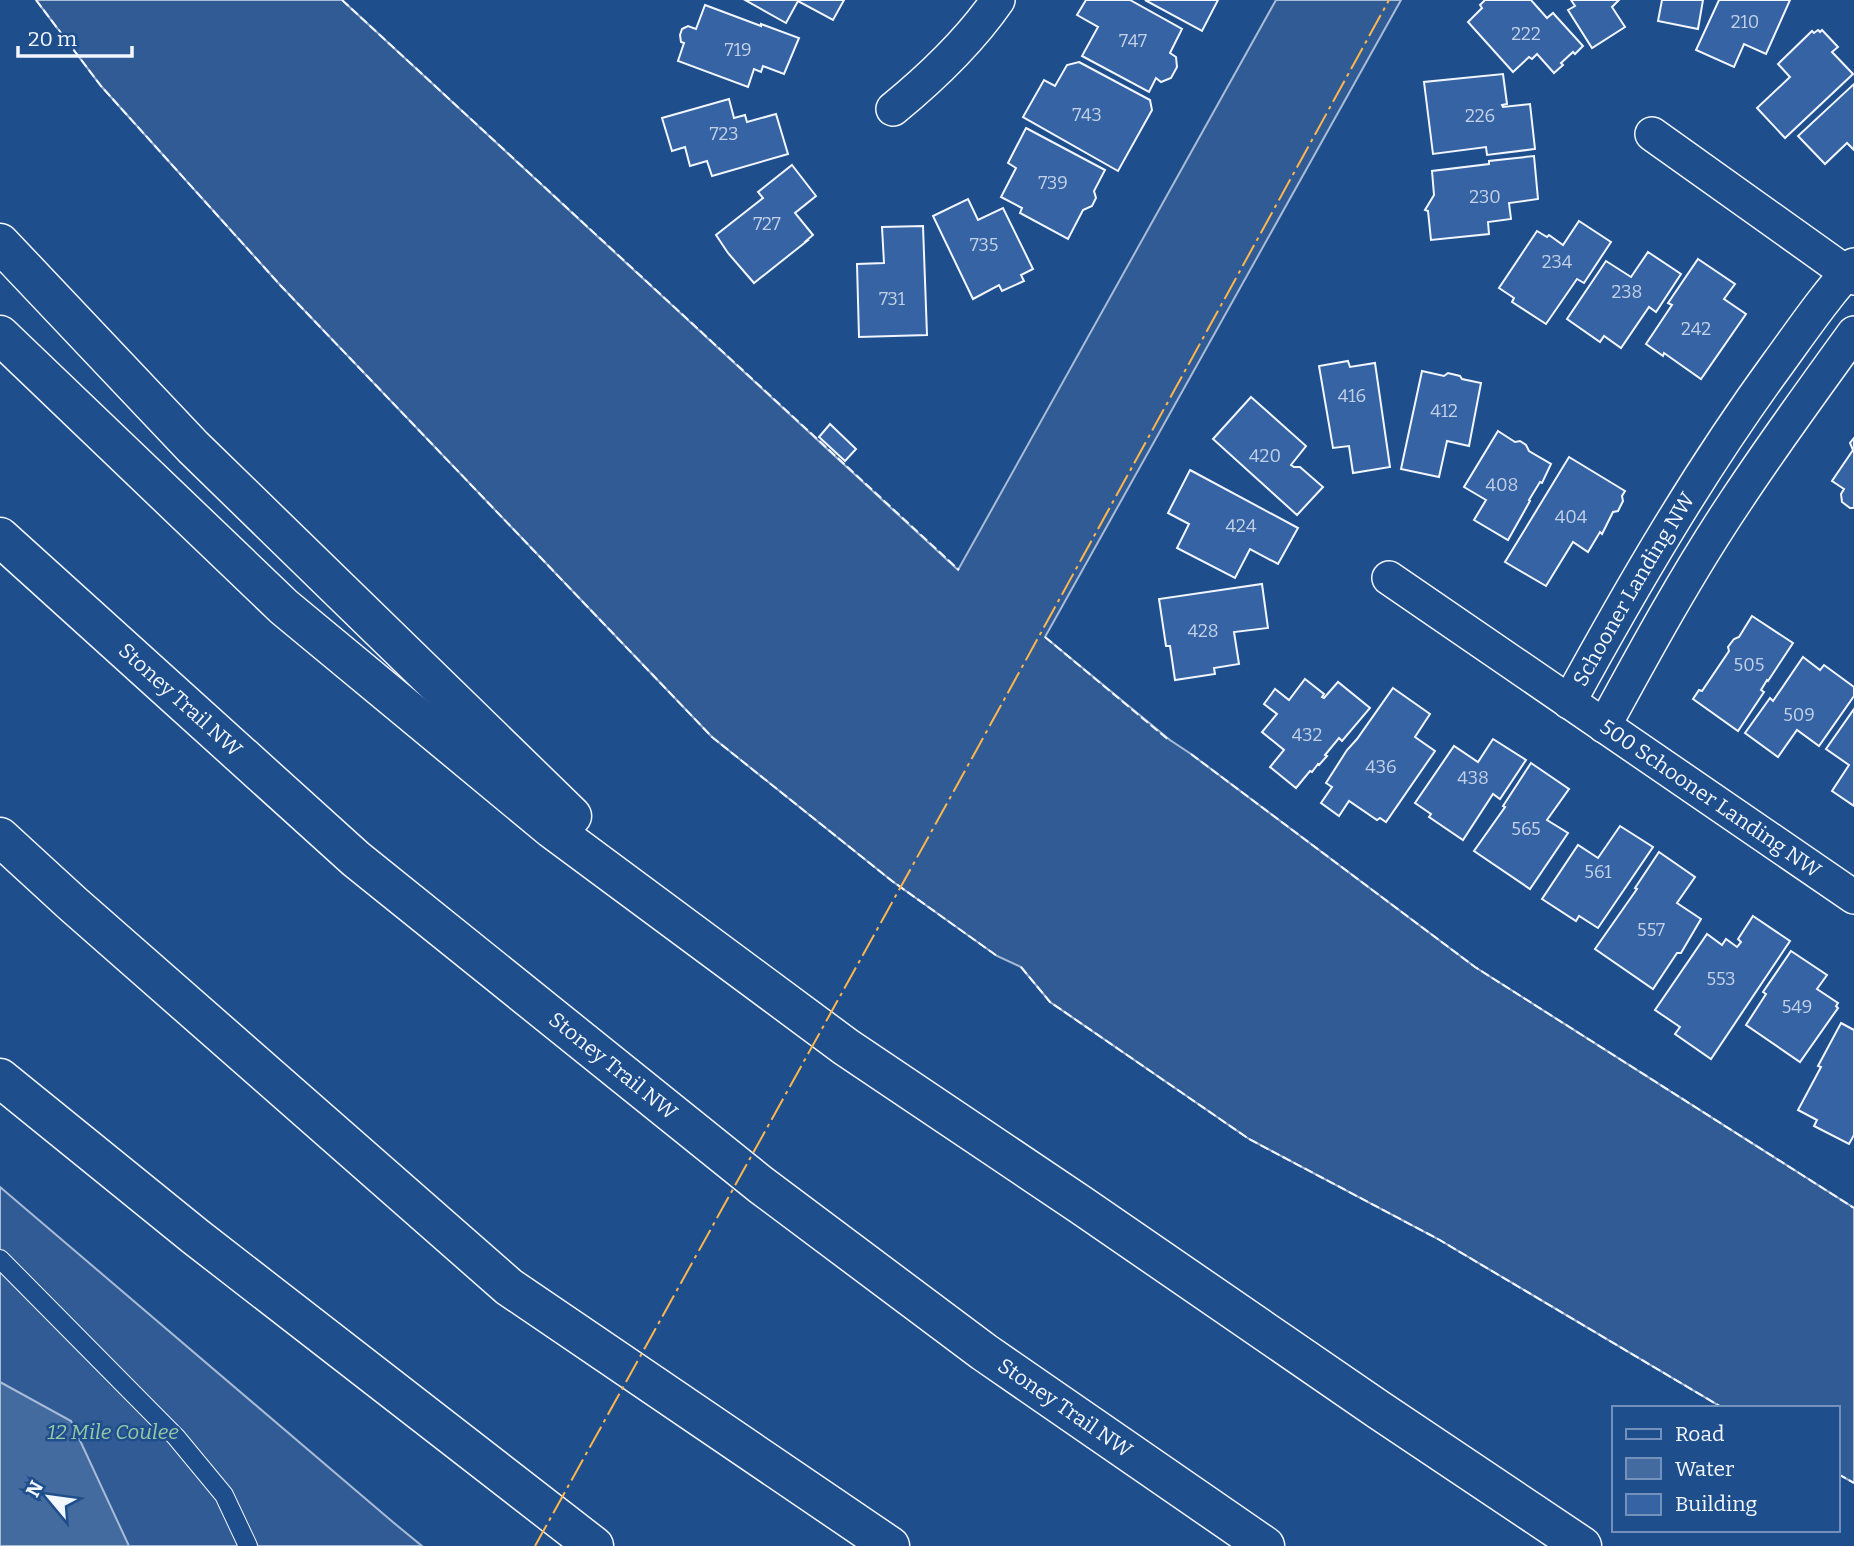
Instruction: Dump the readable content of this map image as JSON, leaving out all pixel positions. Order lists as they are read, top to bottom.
{
  "streets": {
    "highway": ["Stoney Trail NW"],
    "street": ["Schooner Landing NW", "500 Schooner Landing NW"]
  },
  "crossings": [
    ["Schooner Landing NW", "500 Schooner Landing NW"]
  ],
  "parks": ["12 Mile Coulee"],
  "house_numbers": [
    "210",
    "222",
    "747",
    "719",
    "743",
    "226",
    "723",
    "739",
    "230",
    "727",
    "735",
    "234",
    "238",
    "731",
    "242",
    "416",
    "412",
    "420",
    "408",
    "404",
    "424",
    "428",
    "505",
    "509",
    "432",
    "436",
    "438",
    "565",
    "561",
    "557",
    "553",
    "549"
  ],
  "legend": ["Road", "Water", "Building"],
  "scale_bar": "20 m",
  "north": "top left"
}
